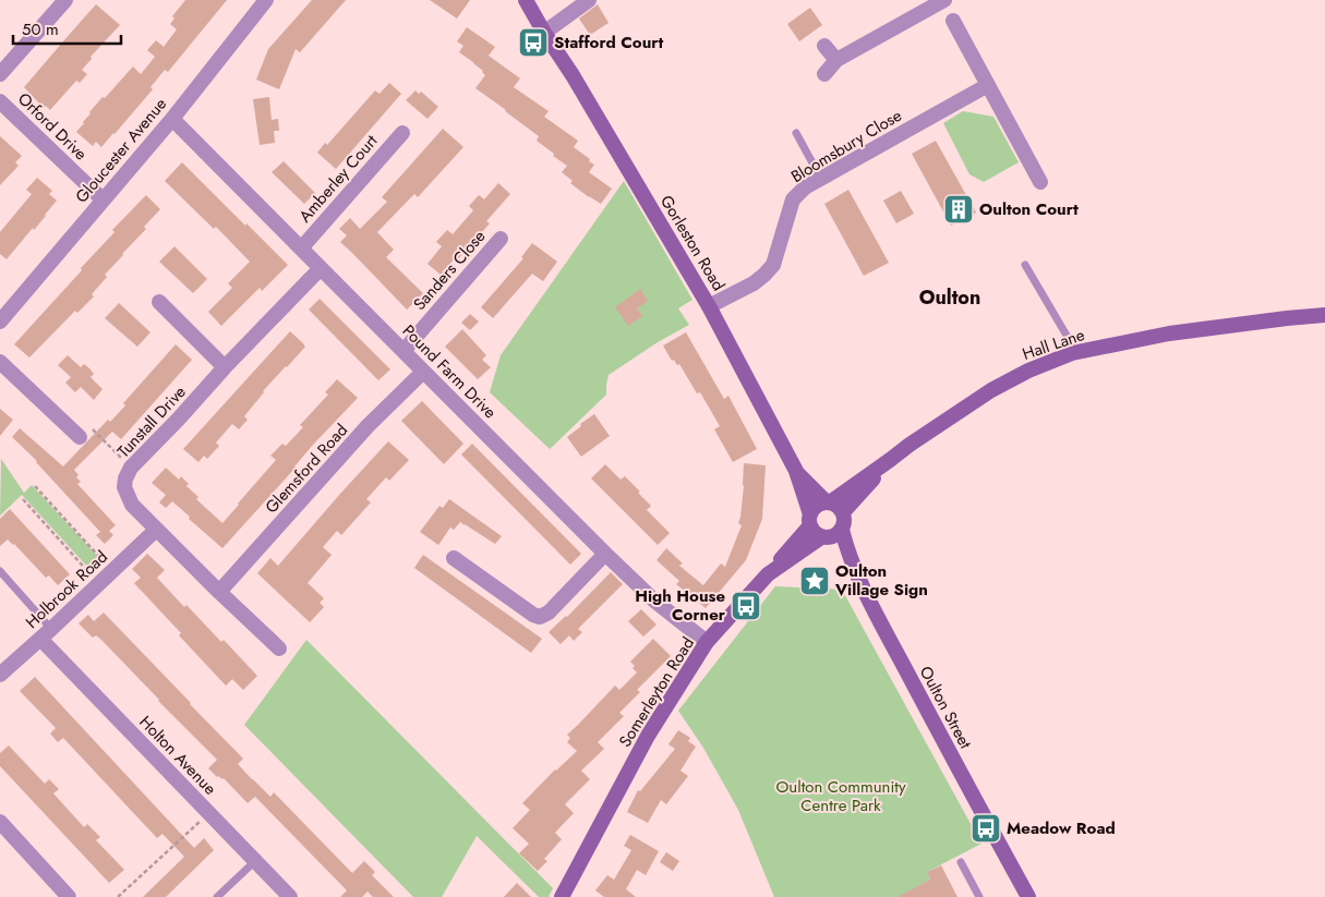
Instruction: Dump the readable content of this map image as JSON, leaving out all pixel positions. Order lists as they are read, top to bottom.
{
  "streets": {
    "main road": [
      "Gorleston Road",
      "Hall Lane",
      "Somerleyton Road",
      "Oulton Street"
    ],
    "street": [
      "Orford Drive",
      "Bloomsbury Close",
      "Gloucester Avenue",
      "Amberley Court",
      "Sanders Close",
      "Pound Farm Drive",
      "Tunstall Drive",
      "Glemsford Road",
      "Holbrook Road",
      "Holton Avenue"
    ]
  },
  "crossings": [
    ["Orford Drive", "Gloucester Avenue"],
    ["Bloomsbury Close", "Gorleston Road"],
    ["Gloucester Avenue", "Pound Farm Drive"],
    ["Amberley Court", "Pound Farm Drive"],
    ["Gorleston Road", "Hall Lane"],
    ["Gorleston Road", "Somerleyton Road"],
    ["Gorleston Road", "Oulton Street"],
    ["Sanders Close", "Pound Farm Drive"],
    ["Hall Lane", "Somerleyton Road"],
    ["Hall Lane", "Oulton Street"],
    ["Pound Farm Drive", "Tunstall Drive"],
    ["Pound Farm Drive", "Glemsford Road"],
    ["Pound Farm Drive", "Somerleyton Road"],
    ["Tunstall Drive", "Glemsford Road"],
    ["Tunstall Drive", "Holbrook Road"],
    ["Holbrook Road", "Holton Avenue"],
    ["Somerleyton Road", "Oulton Street"]
  ],
  "districts": ["Oulton"],
  "parks": ["Oulton Community Centre Park"],
  "places": {
    "bus stop": ["Stafford Court", "High House Corner", "Meadow Road"],
    "building": ["Oulton Court"],
    "place": ["Oulton Village Sign"]
  },
  "scale_bar": "50 m"
}
